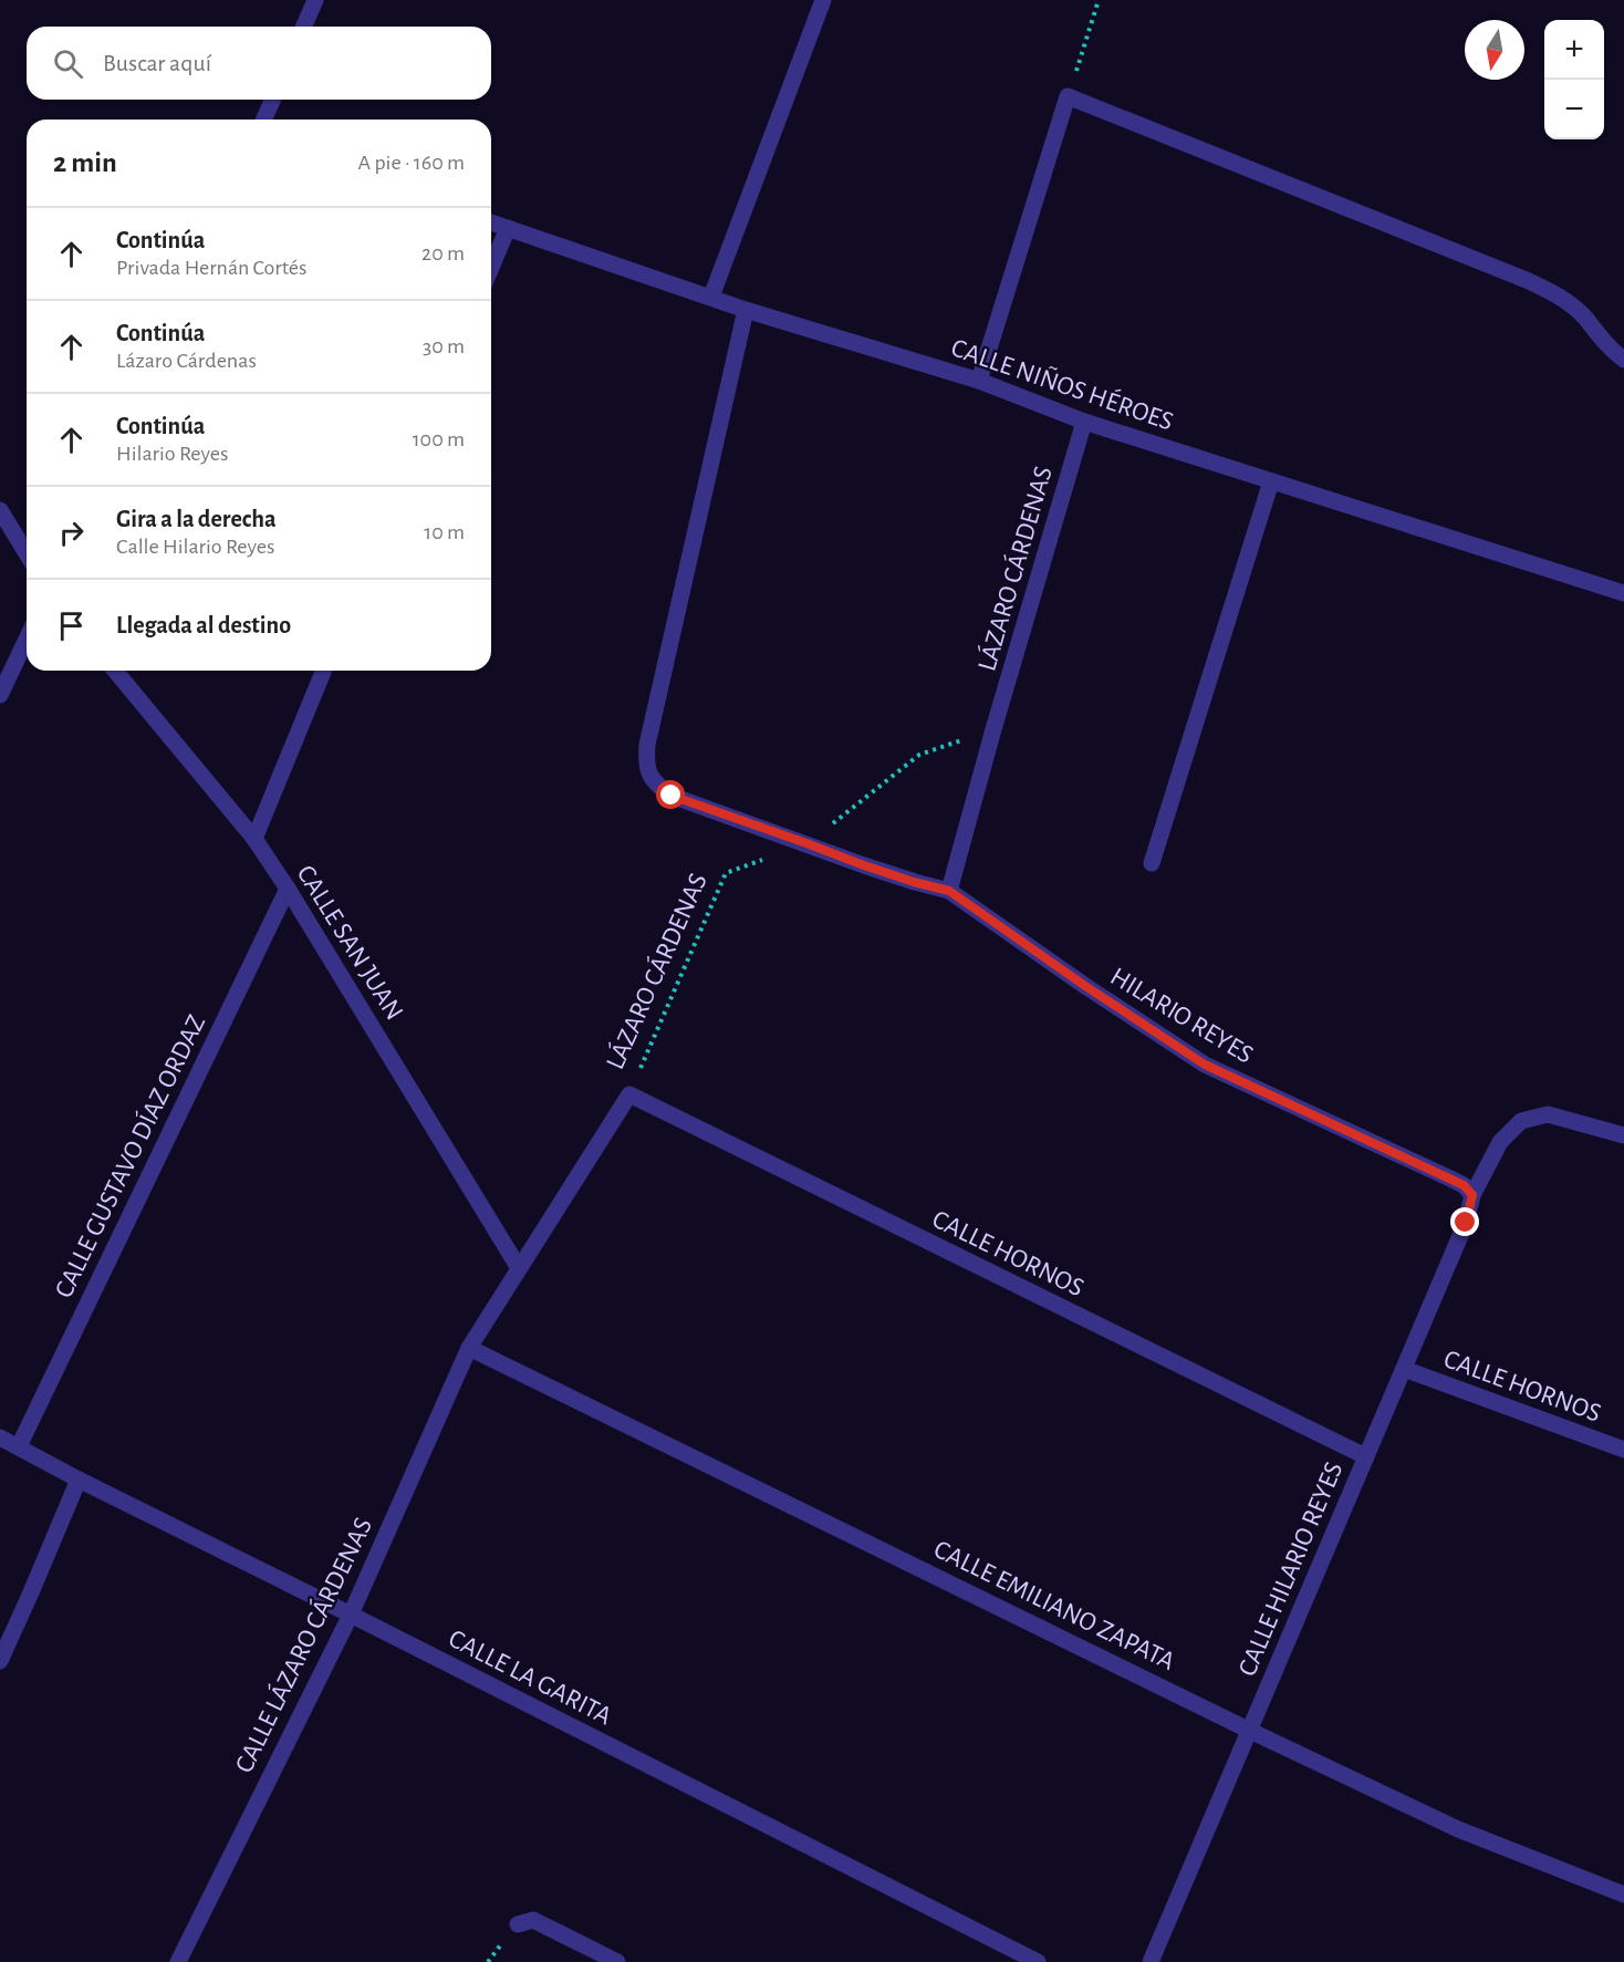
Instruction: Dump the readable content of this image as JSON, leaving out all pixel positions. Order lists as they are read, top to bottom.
{
  "streets": {
    "street": [
      "CALLE NIÑOS HÉROES",
      "LÁZARO CÁRDENAS",
      "CALLE SAN JUAN",
      "HILARIO REYES",
      "CALLE GUSTAVO DÍAZ ORDAZ",
      "CALLE HORNOS",
      "CALLE HILARIO REYES",
      "CALLE EMILIANO ZAPATA",
      "CALLE LÁZARO CÁRDENAS",
      "CALLE LA GARITA"
    ]
  },
  "crossings": [
    ["CALLE NIÑOS HÉROES", "LÁZARO CÁRDENAS"],
    ["LÁZARO CÁRDENAS", "HILARIO REYES"],
    ["LÁZARO CÁRDENAS", "CALLE HORNOS"],
    ["LÁZARO CÁRDENAS", "CALLE LÁZARO CÁRDENAS"],
    ["CALLE SAN JUAN", "CALLE GUSTAVO DÍAZ ORDAZ"],
    ["CALLE SAN JUAN", "CALLE LÁZARO CÁRDENAS"],
    ["HILARIO REYES", "CALLE HILARIO REYES"],
    ["CALLE GUSTAVO DÍAZ ORDAZ", "CALLE LA GARITA"],
    ["CALLE HORNOS", "CALLE HILARIO REYES"],
    ["CALLE HORNOS", "CALLE LÁZARO CÁRDENAS"],
    ["CALLE HILARIO REYES", "CALLE EMILIANO ZAPATA"],
    ["CALLE EMILIANO ZAPATA", "CALLE LÁZARO CÁRDENAS"],
    ["CALLE LÁZARO CÁRDENAS", "CALLE LA GARITA"]
  ],
  "north": "bottom",
  "page": {
    "map_buttons": ["+", "−"],
    "search": "Buscar aquí",
    "heading": ["2 min", "A pie · 160 m"],
    "list": [
      ["Continúa", "Privada Hernán Cortés", "20 m"],
      ["Continúa", "Lázaro Cárdenas", "30 m"],
      ["Continúa", "Hilario Reyes", "100 m"],
      ["Gira a la derecha", "Calle Hilario Reyes", "10 m"],
      "Llegada al destino"
    ]
  }
}
